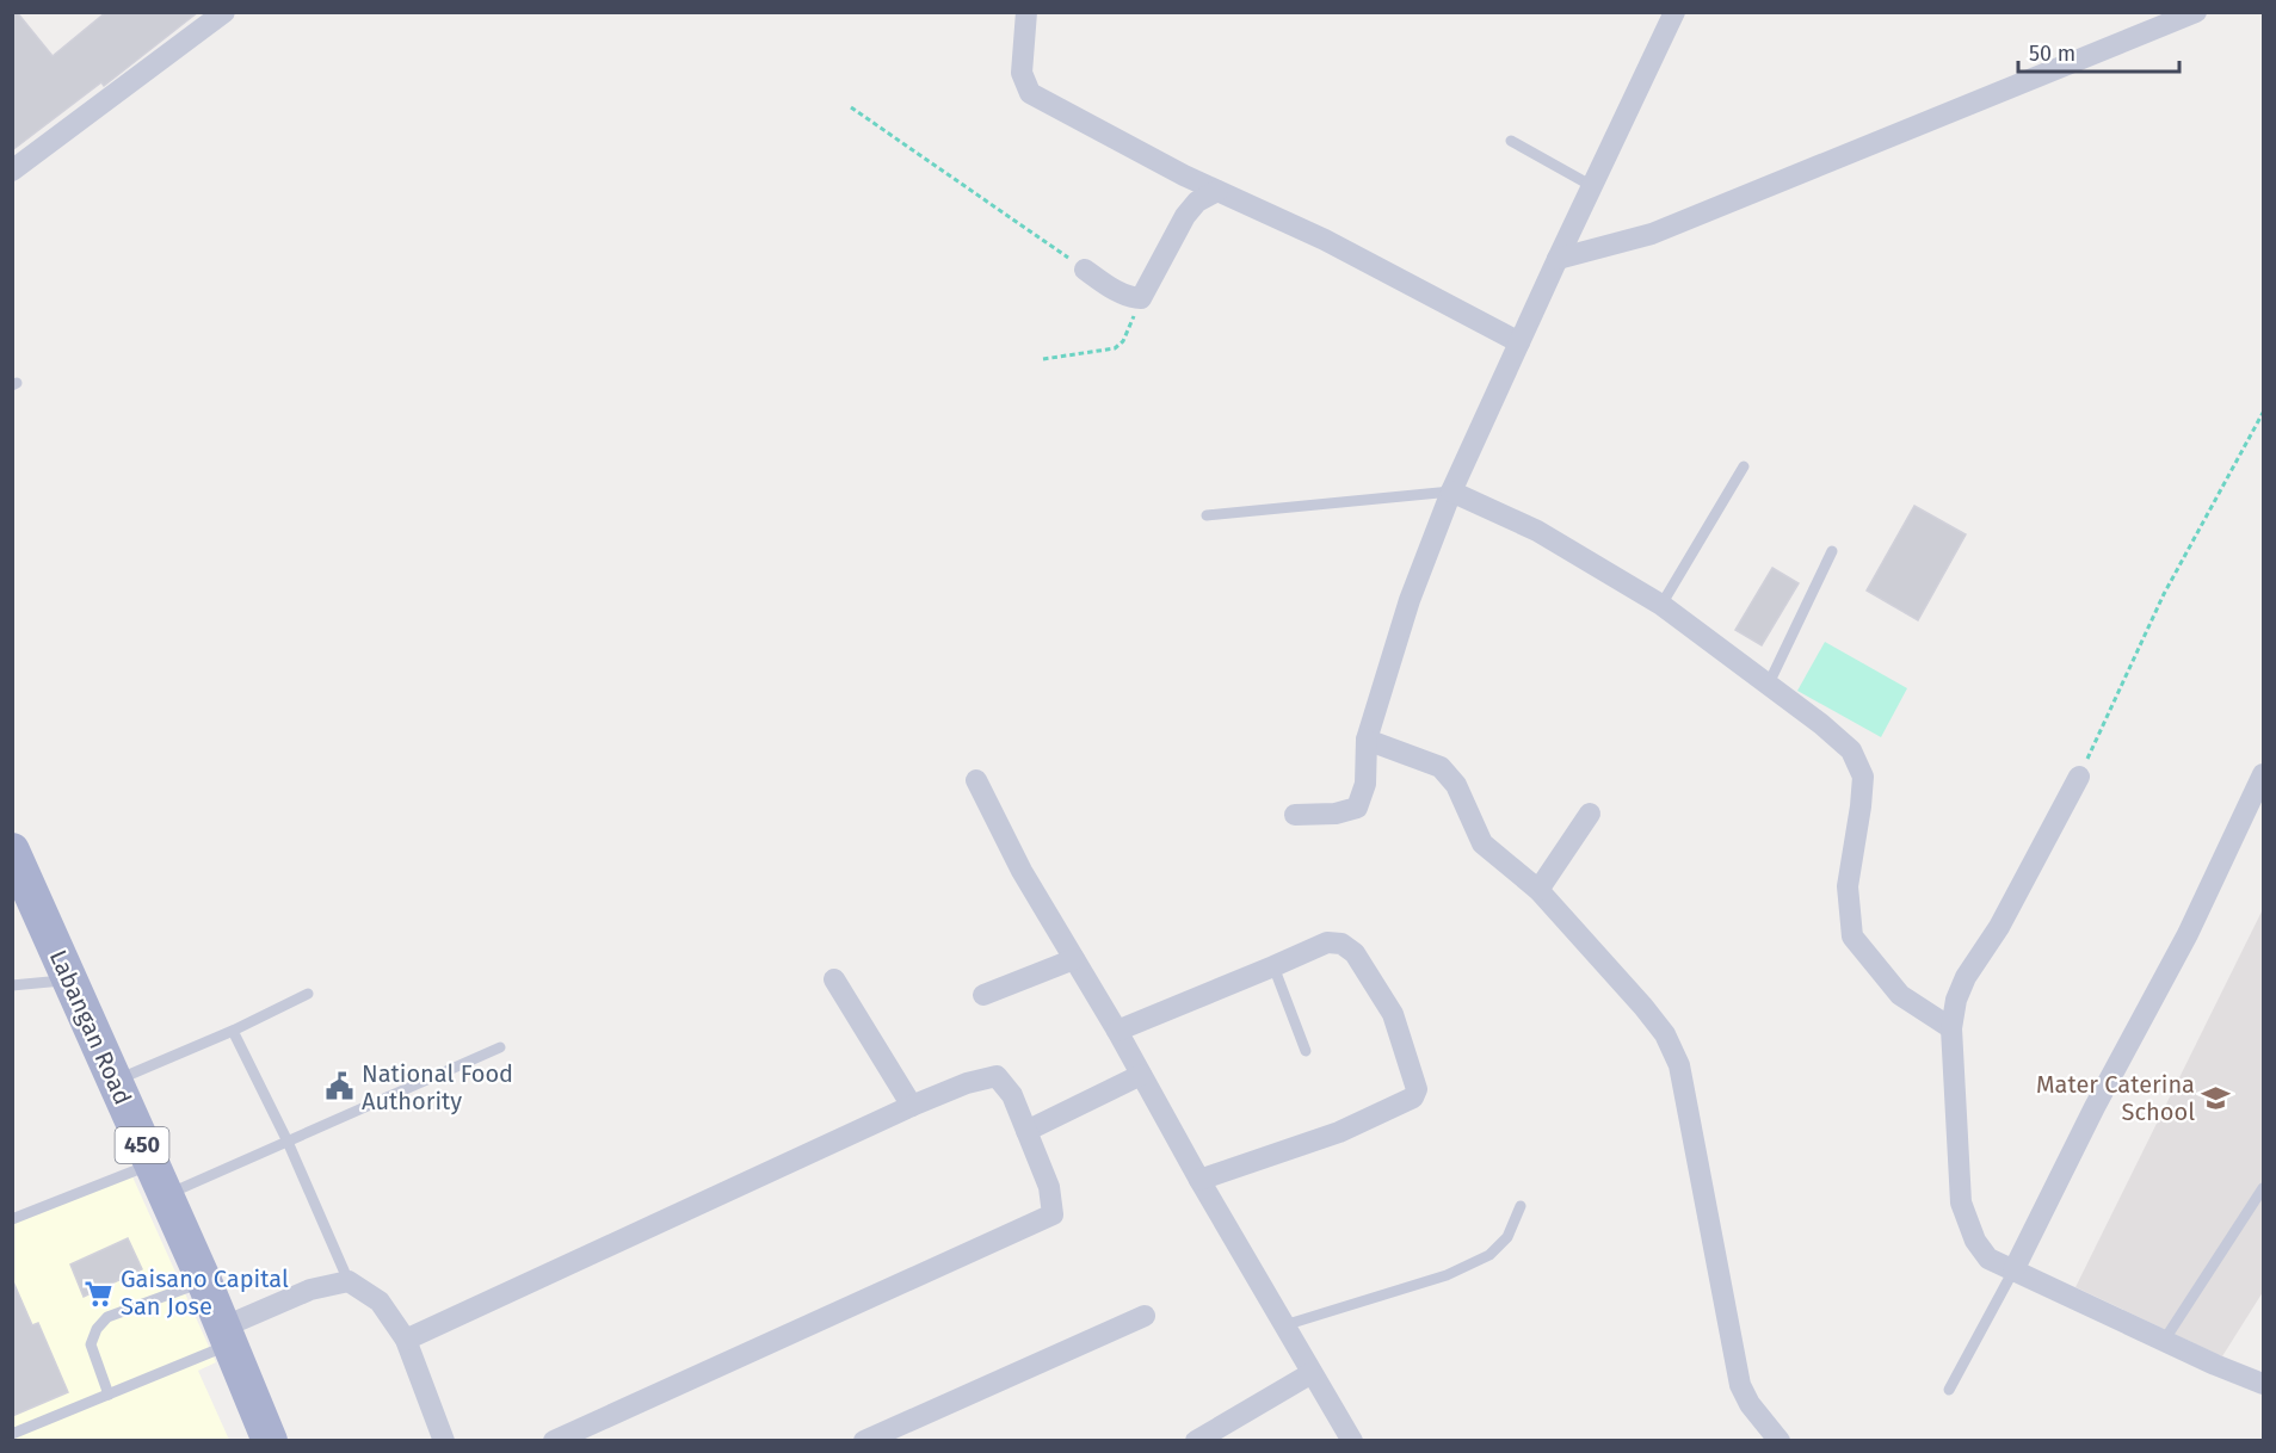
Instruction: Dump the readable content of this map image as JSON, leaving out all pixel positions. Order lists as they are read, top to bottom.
{
  "streets": {
    "main road": ["Labangan Road", "450"]
  },
  "places": {
    "public building": ["National Food Authority"],
    "school or university": ["Mater Caterina School"],
    "supermarket": ["Gaisano Capital San Jose"]
  },
  "scale_bar": "50 m"
}
